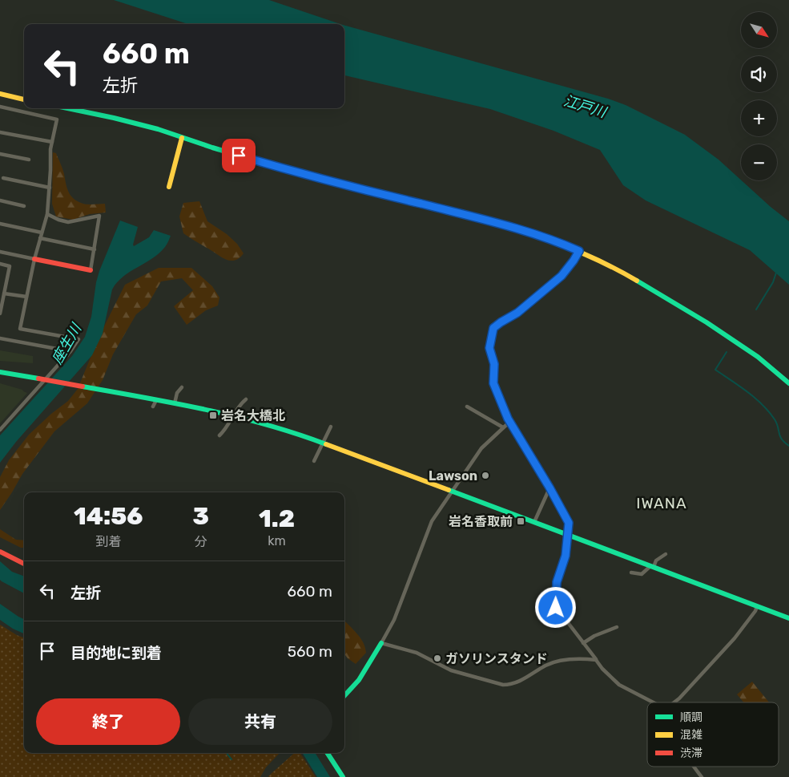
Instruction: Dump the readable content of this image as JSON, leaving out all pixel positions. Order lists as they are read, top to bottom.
{
  "districts": ["IWANA"],
  "water": ["江戸川", "座生川"],
  "places": {
    "transit": ["岩名大橋北", "岩名香取前"],
    "other": ["Lawson", "ガソリンスタンド"]
  },
  "legend": ["順調", "混雑", "渋滞"],
  "north": "bottom right",
  "page": {
    "map_buttons": ["+", "−"],
    "turn": ["660 m", "左折"],
    "eta": [
      "14:56",
      "到着",
      "3",
      "分",
      "1.2",
      "km"
    ],
    "list": [
      {
        "name": "左折",
        "value": "660 m"
      },
      {
        "name": "目的地に到着",
        "value": "560 m"
      }
    ],
    "buttons": ["終了", "共有"]
  }
}
